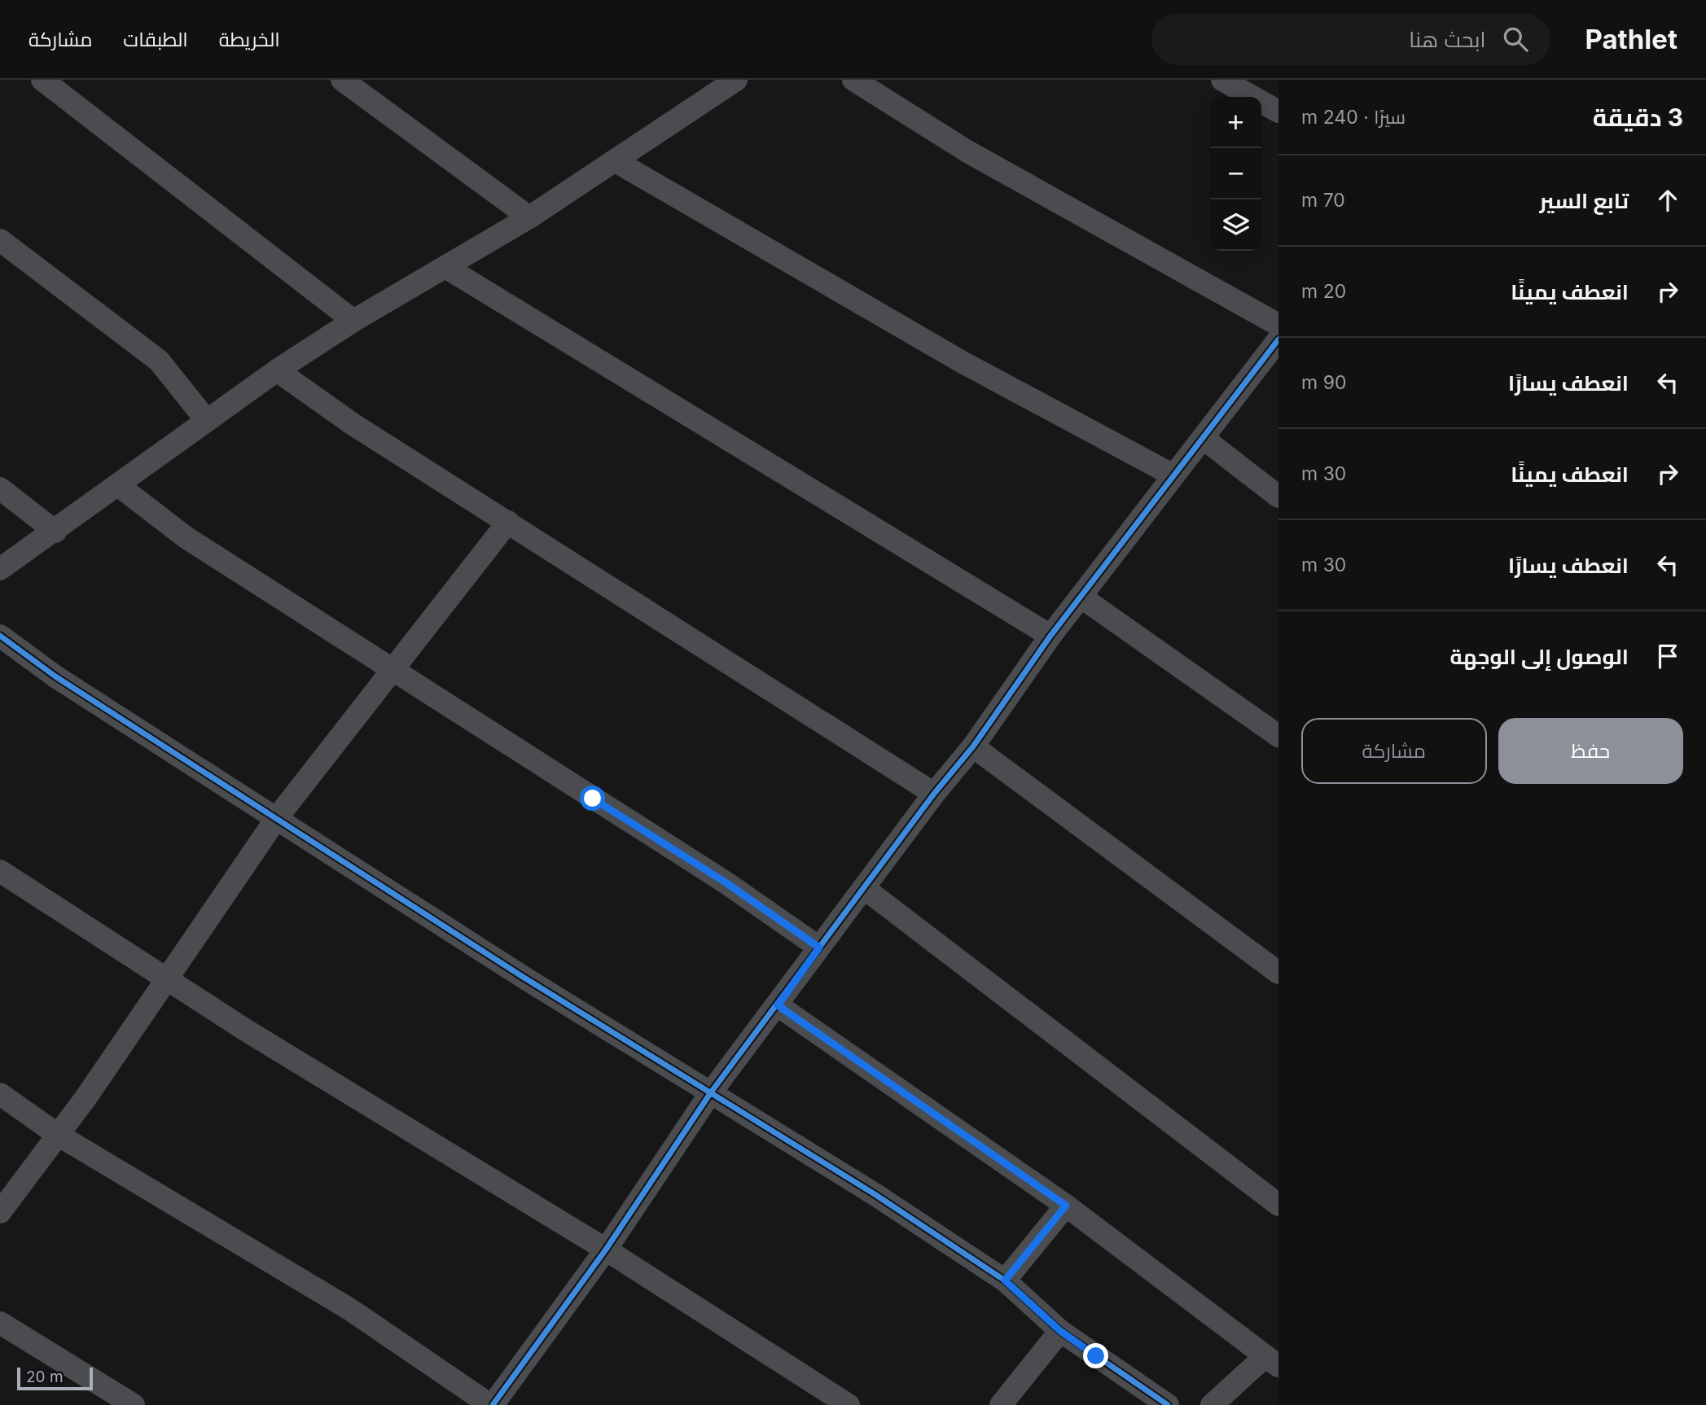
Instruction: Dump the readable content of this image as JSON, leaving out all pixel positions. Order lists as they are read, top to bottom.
{
  "scale_bar": "20 m",
  "page": {
    "header": "Pathlet",
    "search": "ابحث هنا",
    "nav": ["الخريطة", "الطبقات", "مشاركة"],
    "heading": ["3 دقيقة", "سيرًا · 240 m"],
    "map_buttons": ["+", "−"],
    "list": [
      ["تابع السير", "70 m"],
      ["انعطف يمينًا", "20 m"],
      ["انعطف يسارًا", "90 m"],
      ["انعطف يمينًا", "30 m"],
      ["انعطف يسارًا", "30 m"],
      "الوصول إلى الوجهة"
    ],
    "buttons": ["حفظ", "مشاركة"],
    "scale": "20 m"
  }
}
